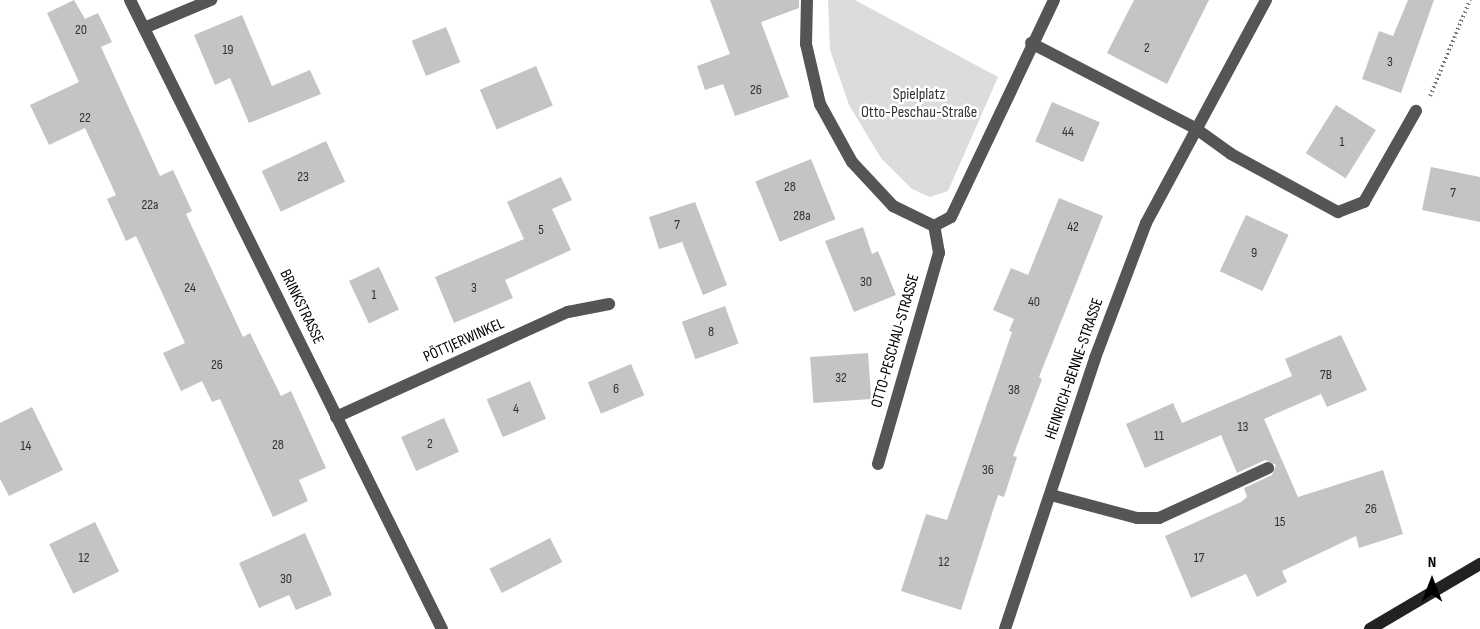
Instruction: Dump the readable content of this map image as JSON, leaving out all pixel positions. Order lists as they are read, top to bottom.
{
  "streets": {
    "street": [
      "BRINKSTRASSE",
      "PÖTTJERWINKEL",
      "OTTO-PESCHAU-STRASSE",
      "HEINRICH-BENNE-STRASSE"
    ]
  },
  "crossings": [
    ["BRINKSTRASSE", "PÖTTJERWINKEL"]
  ],
  "parks": ["Spielplatz Otto-Peschau-Straße"],
  "house_numbers": [
    "20",
    "2",
    "19",
    "3",
    "26",
    "22",
    "44",
    "1",
    "23",
    "28",
    "7",
    "22a",
    "28a",
    "7",
    "42",
    "5",
    "9",
    "30",
    "24",
    "3",
    "1",
    "40",
    "8",
    "26",
    "7B",
    "32",
    "6",
    "38",
    "4",
    "13",
    "11",
    "2",
    "28",
    "14",
    "36",
    "26",
    "15",
    "12",
    "17",
    "12",
    "30"
  ],
  "north": "top"
}
